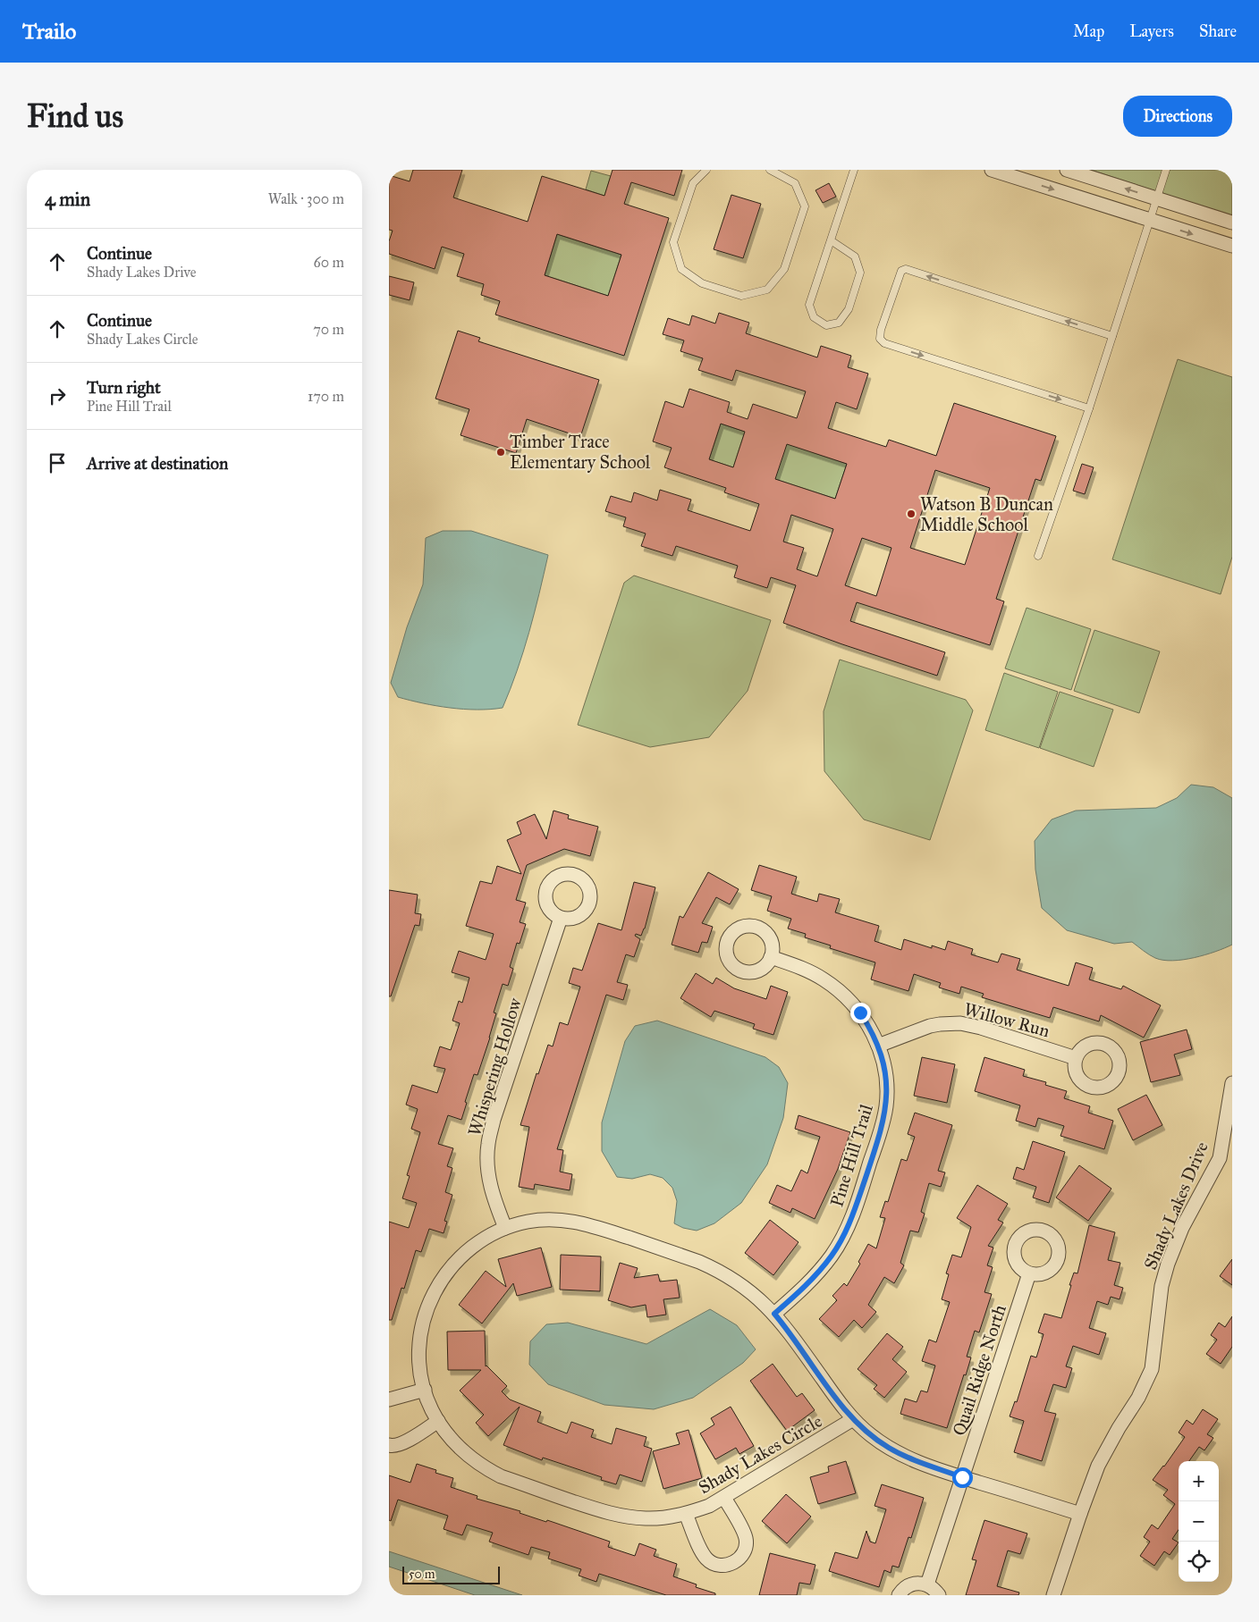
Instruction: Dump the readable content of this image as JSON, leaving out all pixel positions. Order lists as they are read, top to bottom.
{
  "streets": {
    "street": [
      "Willow Run",
      "Whispering Hollow",
      "Pine Hill Trail",
      "Shady Lakes Drive",
      "Quail Ridge North",
      "Shady Lakes Circle"
    ]
  },
  "crossings": [
    ["Willow Run", "Pine Hill Trail"],
    ["Whispering Hollow", "Shady Lakes Circle"],
    ["Pine Hill Trail", "Shady Lakes Circle"]
  ],
  "places": ["Timber Trace Elementary School", "Watson B Duncan Middle School"],
  "scale_bar": "50 m",
  "page": {
    "header": "Trailo",
    "nav": ["Map", "Layers", "Share"],
    "buttons": "Directions",
    "title": "Find us",
    "heading": ["4 min", "Walk · 300 m"],
    "list": [
      ["Continue", "Shady Lakes Drive", "60 m"],
      ["Continue", "Shady Lakes Circle", "70 m"],
      ["Turn right", "Pine Hill Trail", "170 m"],
      "Arrive at destination"
    ],
    "map_buttons": ["+", "−"],
    "scale": "50 m"
  }
}
